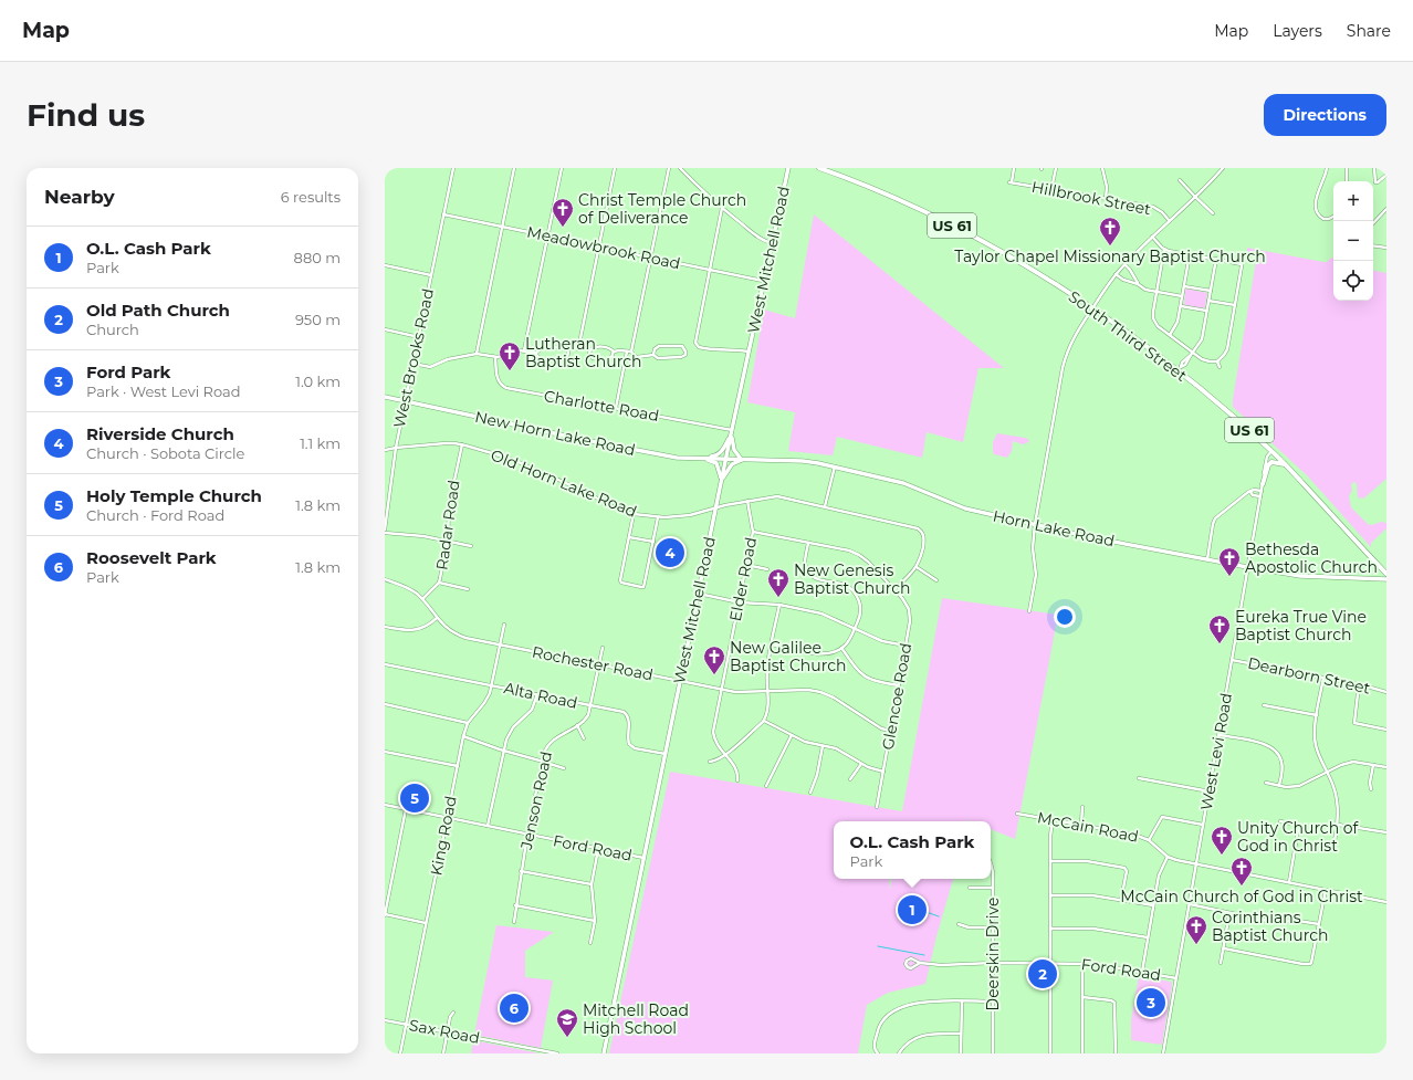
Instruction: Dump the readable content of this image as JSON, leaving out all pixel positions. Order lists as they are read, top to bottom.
{
  "streets": {
    "highway": ["US 61", "South Third Street"],
    "main road": ["West Mitchell Road", "New Horn Lake Road", "Horn Lake Road"],
    "street": [
      "Hillbrook Street",
      "Meadowbrook Road",
      "West Brooks Road",
      "Charlotte Road",
      "Old Horn Lake Road",
      "Radar Road",
      "Elder Road",
      "Rochester Road",
      "Dearborn Street",
      "Alta Road",
      "Glencoe Road",
      "West Levi Road",
      "Jenson Road",
      "McCain Road",
      "King Road",
      "Ford Road",
      "Deerskin Drive",
      "Sax Road"
    ]
  },
  "crossings": [
    ["Meadowbrook Road", "West Mitchell Road"],
    ["Meadowbrook Road", "West Brooks Road"],
    ["West Mitchell Road", "Charlotte Road"],
    ["West Mitchell Road", "New Horn Lake Road"],
    ["West Mitchell Road", "Old Horn Lake Road"],
    ["West Mitchell Road", "Horn Lake Road"],
    ["West Mitchell Road", "Rochester Road"],
    ["West Mitchell Road", "Alta Road"],
    ["West Mitchell Road", "Ford Road"],
    ["South Third Street", "West Levi Road"],
    ["West Brooks Road", "New Horn Lake Road"],
    ["West Brooks Road", "Old Horn Lake Road"],
    ["New Horn Lake Road", "Horn Lake Road"],
    ["Old Horn Lake Road", "Radar Road"],
    ["Old Horn Lake Road", "Elder Road"],
    ["Radar Road", "Rochester Road"],
    ["Horn Lake Road", "West Levi Road"],
    ["Elder Road", "Rochester Road"],
    ["Elder Road", "Glencoe Road"],
    ["Rochester Road", "Glencoe Road"],
    ["Rochester Road", "Jenson Road"],
    ["Rochester Road", "King Road"],
    ["Dearborn Street", "West Levi Road"],
    ["Alta Road", "Jenson Road"],
    ["Alta Road", "King Road"],
    ["West Levi Road", "McCain Road"],
    ["West Levi Road", "Ford Road"],
    ["Jenson Road", "Ford Road"],
    ["King Road", "Ford Road"],
    ["King Road", "Sax Road"],
    ["Ford Road", "Deerskin Drive"]
  ],
  "places": {
    "church": [
      "Christ Temple Church of Deliverance",
      "Taylor Chapel Missionary Baptist Church",
      "Lutheran Baptist Church",
      "Bethesda Apostolic Church",
      "New Genesis Baptist Church",
      "Eureka True Vine Baptist Church",
      "New Galilee Baptist Church",
      "Unity Church of God in Christ",
      "McCain Church of God in Christ",
      "Corinthians Baptist Church"
    ],
    "school or university": ["Mitchell Road High School"]
  },
  "page": {
    "header": "Map",
    "nav": ["Map", "Layers", "Share"],
    "buttons": "Directions",
    "title": "Find us",
    "heading": ["Nearby", "6 results"],
    "map_buttons": ["+", "−"],
    "list": [
      {
        "mark": "1",
        "name": "O.L. Cash Park",
        "note": "Park",
        "value": "880 m"
      },
      {
        "mark": "2",
        "name": "Old Path Church",
        "note": "Church",
        "value": "950 m"
      },
      {
        "mark": "3",
        "name": "Ford Park",
        "note": "Park · West Levi Road",
        "value": "1.0 km"
      },
      {
        "mark": "4",
        "name": "Riverside Church",
        "note": "Church · Sobota Circle",
        "value": "1.1 km"
      },
      {
        "mark": "5",
        "name": "Holy Temple Church",
        "note": "Church · Ford Road",
        "value": "1.8 km"
      },
      {
        "mark": "6",
        "name": "Roosevelt Park",
        "note": "Park",
        "value": "1.8 km"
      }
    ],
    "pins": [
      "4",
      "5",
      "1",
      "2",
      "3",
      "6"
    ],
    "popup": ["O.L. Cash Park", "Park"]
  }
}
